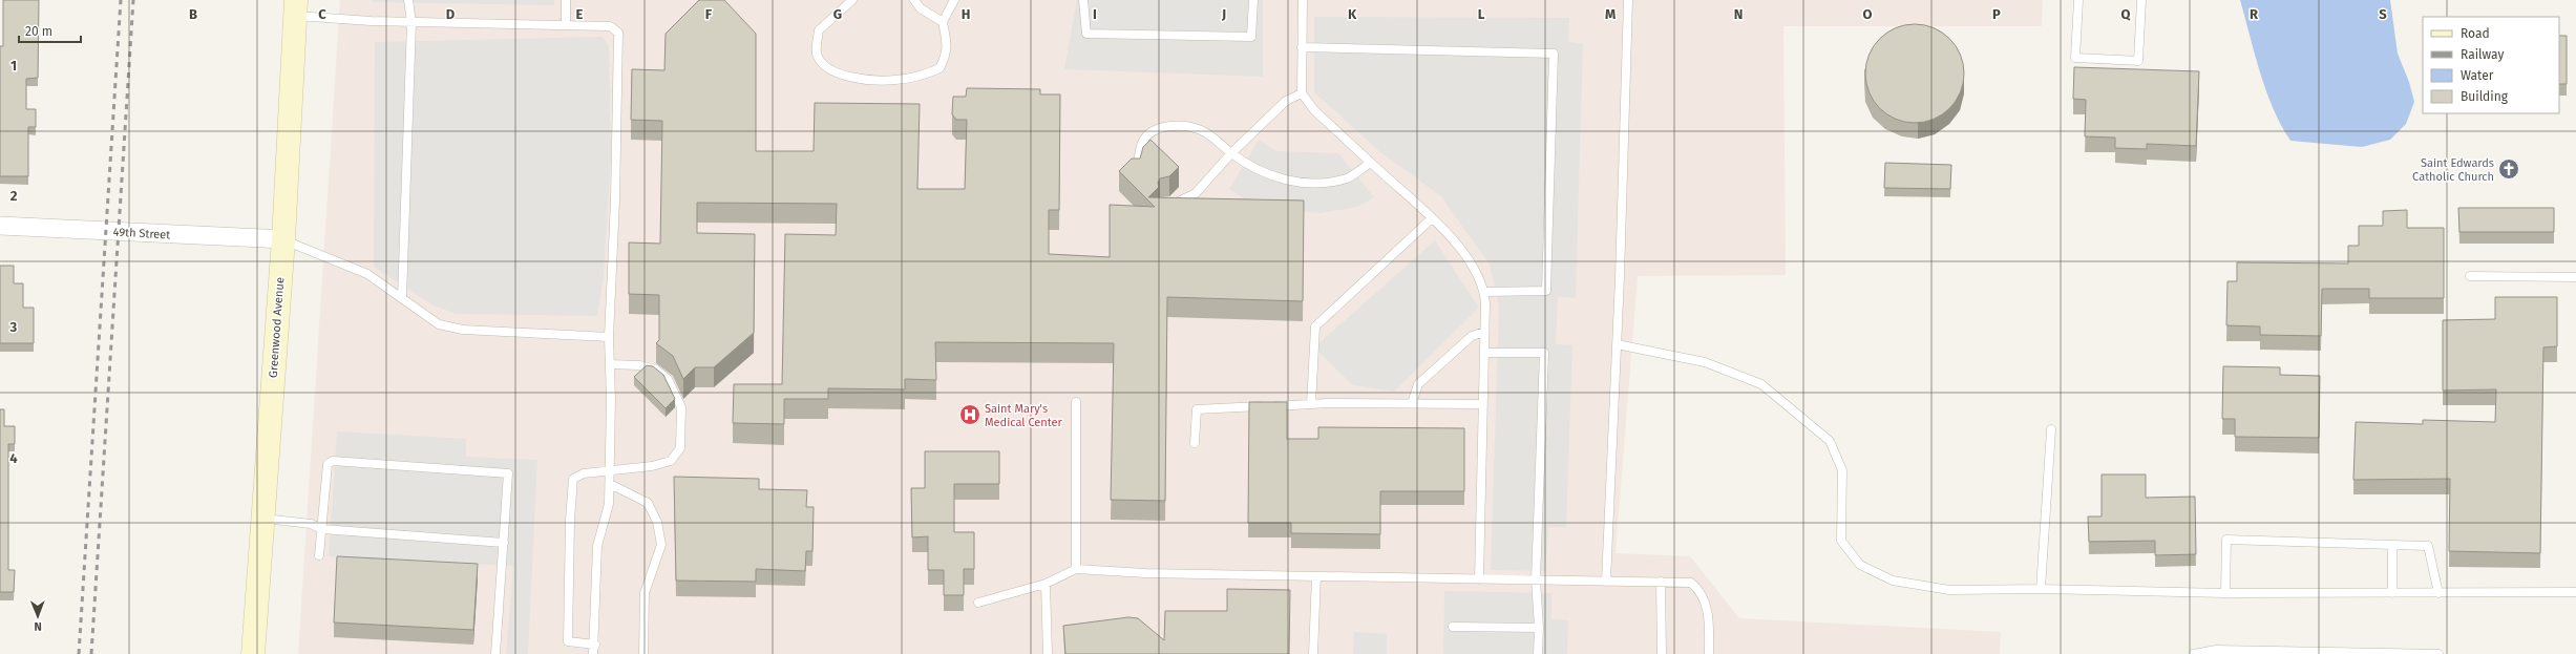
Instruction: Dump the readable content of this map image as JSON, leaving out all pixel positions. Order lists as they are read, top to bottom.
{
  "streets": {
    "main road": ["Greenwood Avenue"],
    "street": ["49th Street"]
  },
  "crossings": [
    ["49th Street", "Greenwood Avenue"]
  ],
  "places": {
    "church": ["Saint Edwards Catholic Church"],
    "hospital": ["Saint Mary's Medical Center"]
  },
  "legend": [
    "Road",
    "Railway",
    "Water",
    "Building"
  ],
  "scale_bar": "20 m",
  "north": "bottom",
  "grid": {
    "columns": [
      "B",
      "C",
      "D",
      "E",
      "F",
      "G",
      "H",
      "I",
      "J",
      "K",
      "L",
      "M",
      "N",
      "O",
      "P",
      "Q",
      "R",
      "S"
    ],
    "rows": [
      "1",
      "2",
      "3",
      "4"
    ]
  }
}
